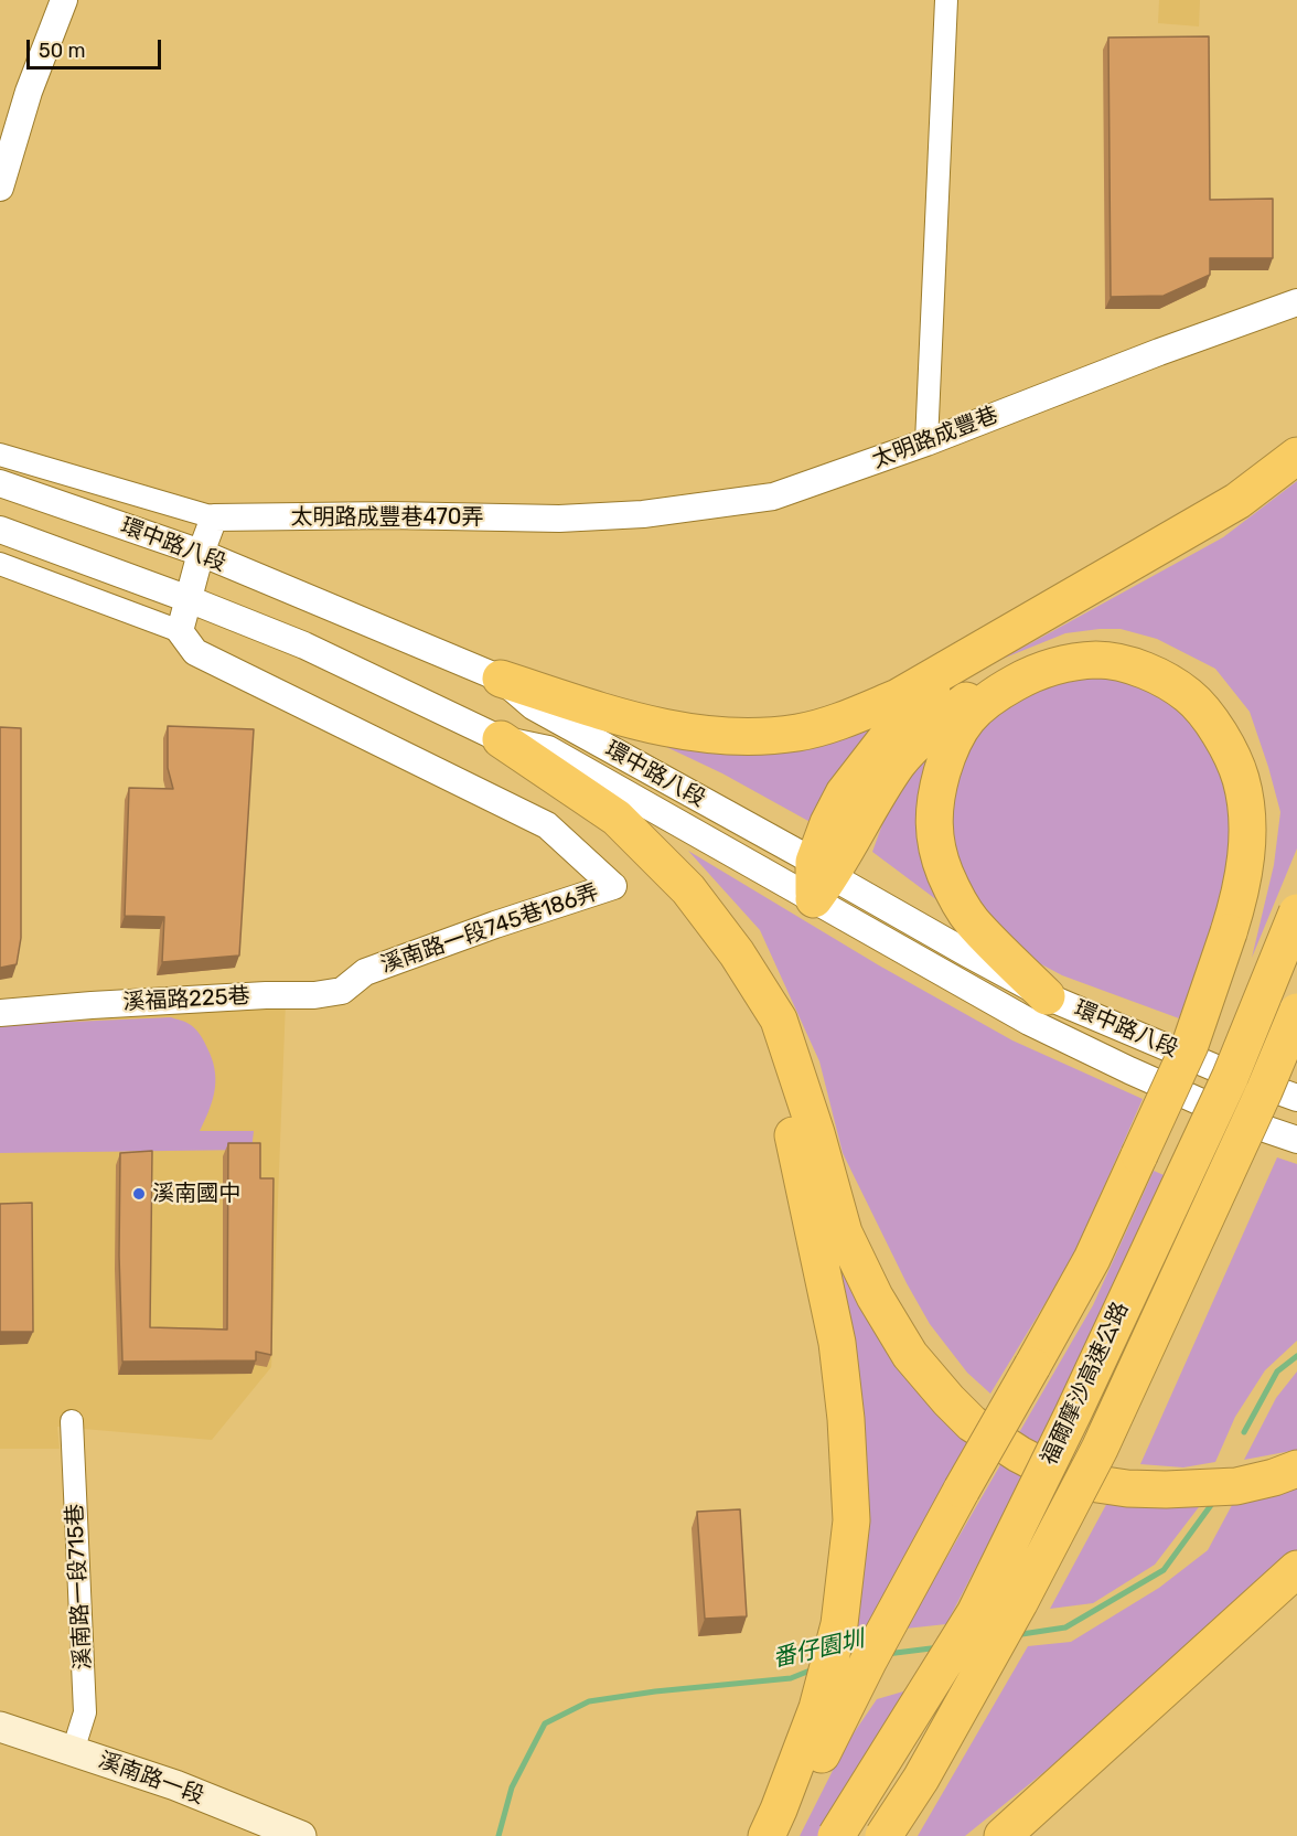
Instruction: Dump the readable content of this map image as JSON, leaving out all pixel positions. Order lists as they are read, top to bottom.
{
  "streets": {
    "highway": ["福爾摩沙高速公路"],
    "main road": ["溪南路一段"],
    "street": [
      "太明路成豐巷",
      "太明路成豐巷470弄",
      "環中路八段",
      "溪南路一段745巷186弄",
      "溪福路225巷",
      "溪南路一段715巷"
    ]
  },
  "crossings": [
    ["太明路成豐巷", "太明路成豐巷470弄"],
    ["太明路成豐巷470弄", "環中路八段"],
    ["溪南路一段745巷186弄", "溪福路225巷"],
    ["溪南路一段715巷", "溪南路一段"]
  ],
  "water": ["番仔園圳"],
  "places": ["溪南國中"],
  "scale_bar": "50 m"
}
